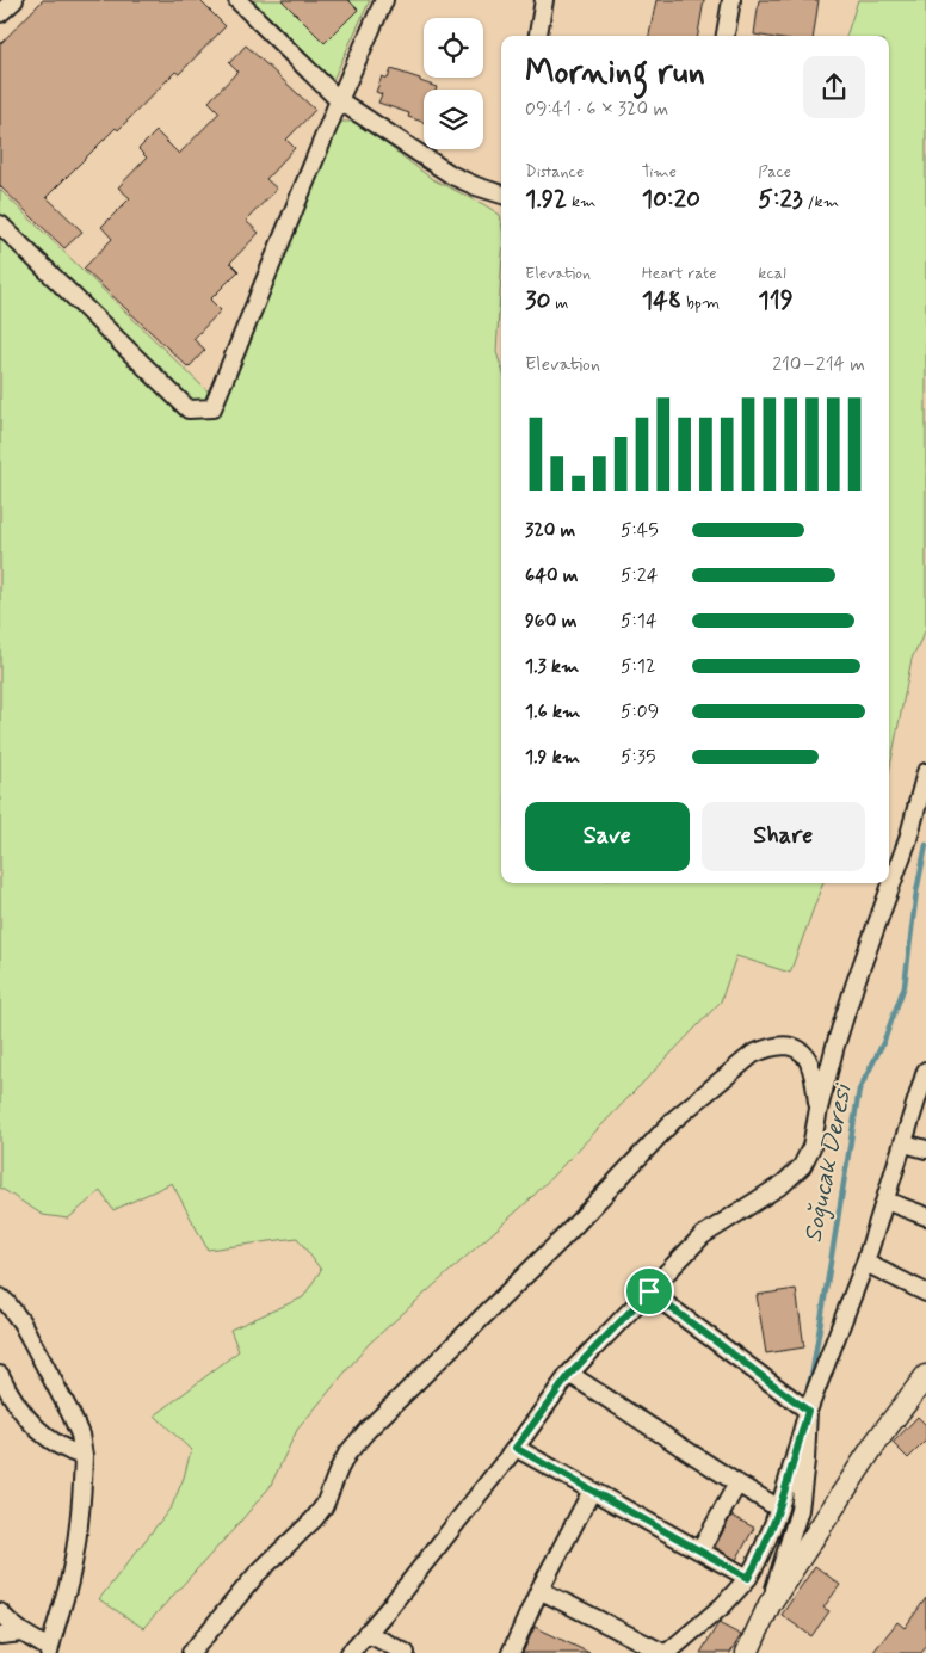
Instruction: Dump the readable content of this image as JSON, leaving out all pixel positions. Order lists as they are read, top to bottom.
{
  "water": ["Soğucak Deresi"],
  "page": {
    "heading": ["Morning run", "09:41 · 6 × 320 m"],
    "stats": [
      ["Distance", "1.92 km"],
      ["Time", "10:20"],
      ["Pace", "5:23 /km"],
      ["Elevation", "30 m"],
      ["Heart rate", "148 bpm"],
      ["kcal", "119"]
    ],
    "chart": ["Elevation", "210–214 m"],
    "list": [
      {
        "name": "320 m",
        "note": "5:45"
      },
      {
        "name": "640 m",
        "note": "5:24"
      },
      {
        "name": "960 m",
        "note": "5:14"
      },
      {
        "name": "1.3 km",
        "note": "5:12"
      },
      {
        "name": "1.6 km",
        "note": "5:09"
      },
      {
        "name": "1.9 km",
        "note": "5:35"
      }
    ],
    "buttons": ["Save", "Share"]
  }
}
